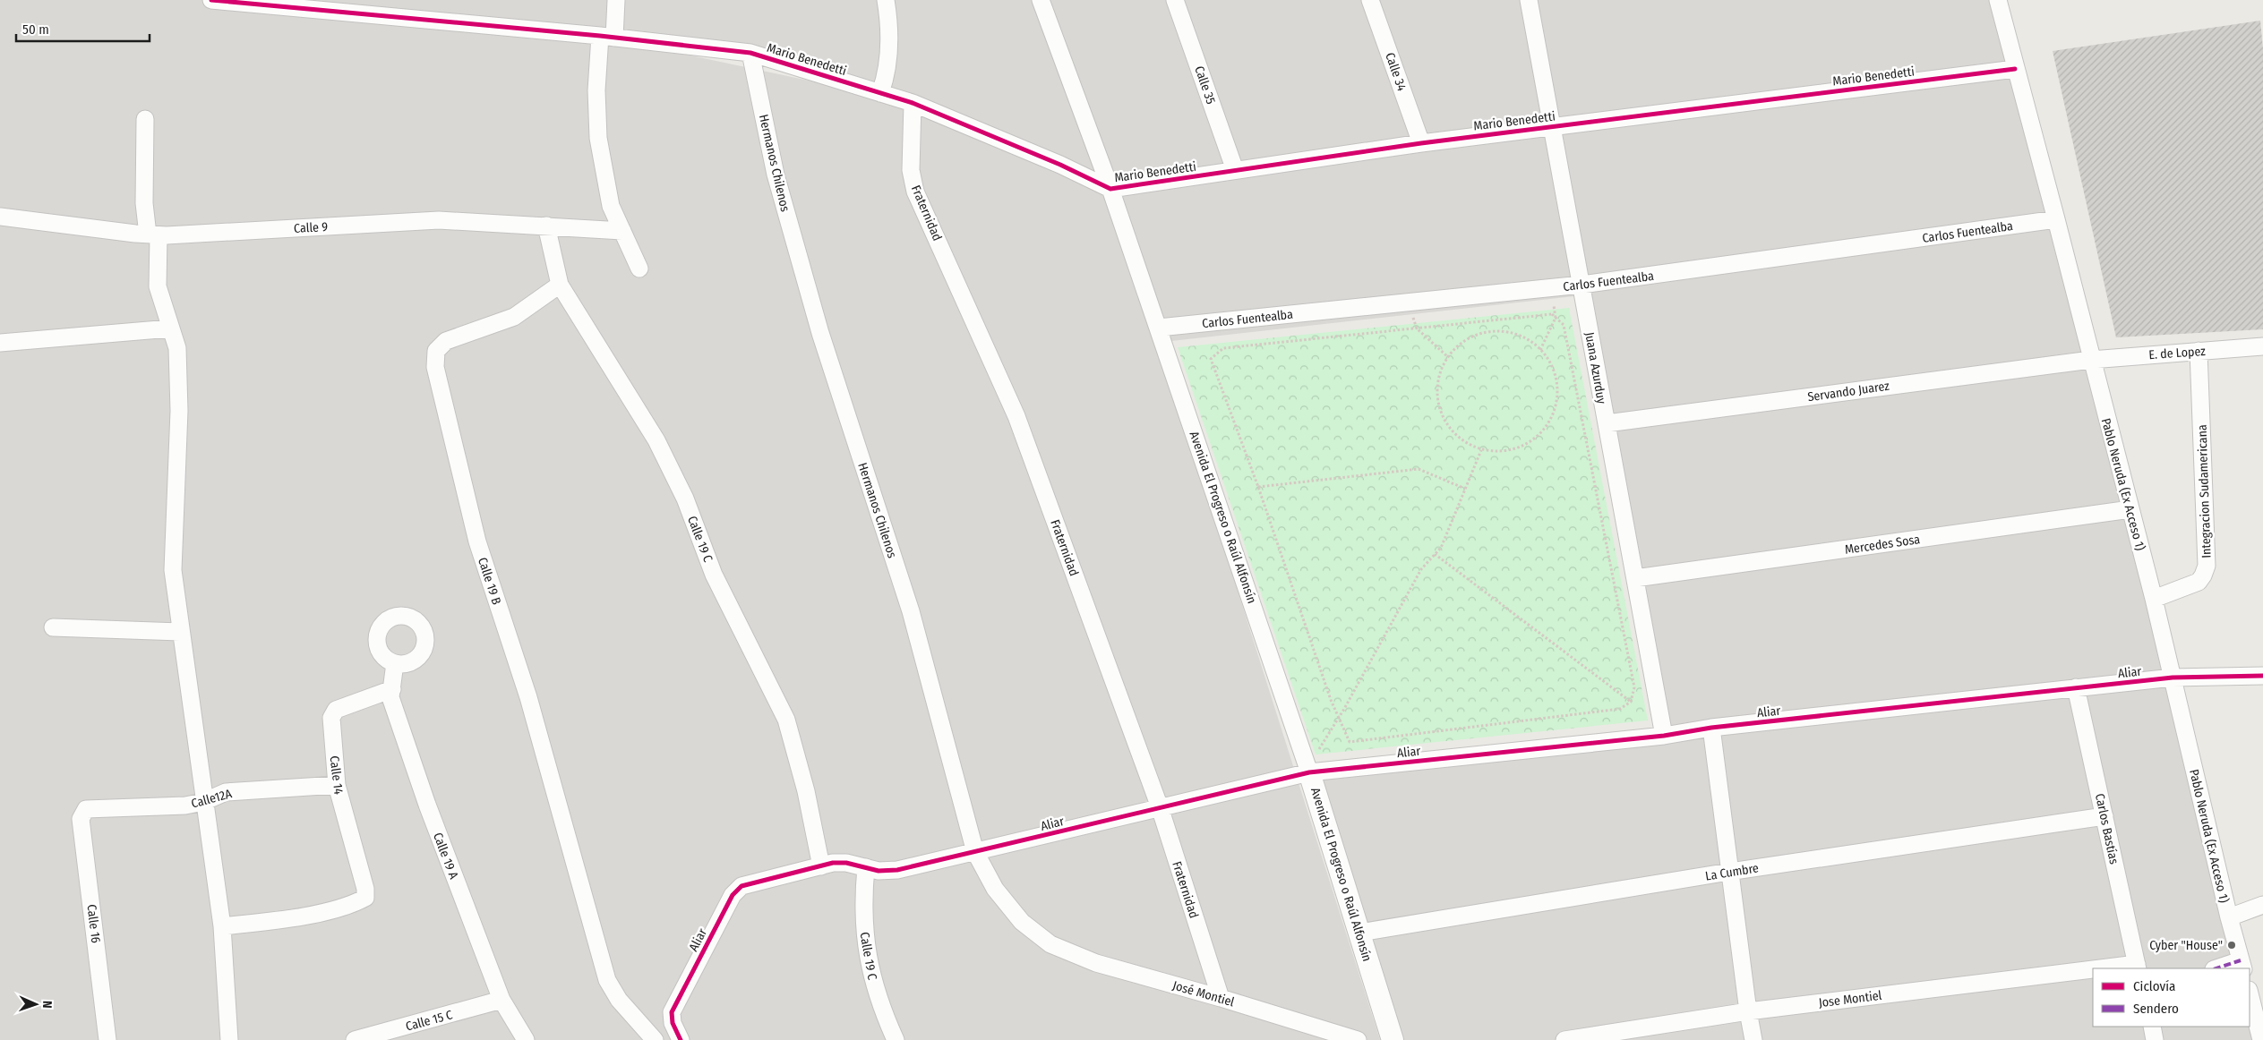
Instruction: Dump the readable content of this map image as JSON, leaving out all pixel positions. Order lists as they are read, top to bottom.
{
  "streets": {
    "street": [
      "Mario Benedetti",
      "Calle 34",
      "Calle 35",
      "Hermanos Chilenos",
      "Fraternidad",
      "Calle 9",
      "Carlos Fuentealba",
      "E. de Lopez",
      "Juana Azurduy",
      "Servando Juarez",
      "Pablo Neruda (Ex Acceso 1)",
      "Integracion Sudamericana",
      "Avenida El Progreso o Raúl Alfonsín",
      "Calle 19 C",
      "Mercedes Sosa",
      "Calle 19 B",
      "Aliar",
      "Calle 14",
      "Calle12A",
      "Carlos Bastías",
      "Calle 19 A",
      "La Cumbre",
      "Calle 16",
      "José Montiel",
      "Jose Montiel",
      "Calle 15 C"
    ]
  },
  "crossings": [
    ["Mario Benedetti", "Calle 34"],
    ["Mario Benedetti", "Calle 35"],
    ["Mario Benedetti", "Hermanos Chilenos"],
    ["Mario Benedetti", "Fraternidad"],
    ["Mario Benedetti", "Juana Azurduy"],
    ["Mario Benedetti", "Pablo Neruda (Ex Acceso 1)"],
    ["Mario Benedetti", "Avenida El Progreso o Raúl Alfonsín"],
    ["Hermanos Chilenos", "Aliar"],
    ["Hermanos Chilenos", "José Montiel"],
    ["Fraternidad", "Aliar"],
    ["Fraternidad", "José Montiel"],
    ["Calle 9", "Calle 19 C"],
    ["Carlos Fuentealba", "Juana Azurduy"],
    ["Carlos Fuentealba", "Pablo Neruda (Ex Acceso 1)"],
    ["Carlos Fuentealba", "Avenida El Progreso o Raúl Alfonsín"],
    ["E. de Lopez", "Servando Juarez"],
    ["E. de Lopez", "Pablo Neruda (Ex Acceso 1)"],
    ["E. de Lopez", "Integracion Sudamericana"],
    ["Juana Azurduy", "Servando Juarez"],
    ["Juana Azurduy", "Mercedes Sosa"],
    ["Juana Azurduy", "Aliar"],
    ["Servando Juarez", "Pablo Neruda (Ex Acceso 1)"],
    ["Pablo Neruda (Ex Acceso 1)", "Integracion Sudamericana"],
    ["Pablo Neruda (Ex Acceso 1)", "Mercedes Sosa"],
    ["Pablo Neruda (Ex Acceso 1)", "Aliar"],
    ["Avenida El Progreso o Raúl Alfonsín", "Aliar"],
    ["Avenida El Progreso o Raúl Alfonsín", "La Cumbre"],
    ["Calle 19 C", "Calle 19 B"],
    ["Calle 19 C", "Aliar"],
    ["Aliar", "Carlos Bastías"],
    ["Calle 14", "Calle12A"],
    ["Calle 14", "Calle 19 A"],
    ["Calle12A", "Calle 16"],
    ["Carlos Bastías", "La Cumbre"],
    ["Carlos Bastías", "Jose Montiel"],
    ["Calle 19 A", "Calle 15 C"]
  ],
  "places": ["Cyber \"House\""],
  "legend": ["Ciclovía", "Sendero"],
  "scale_bar": "50 m",
  "north": "right"
}
